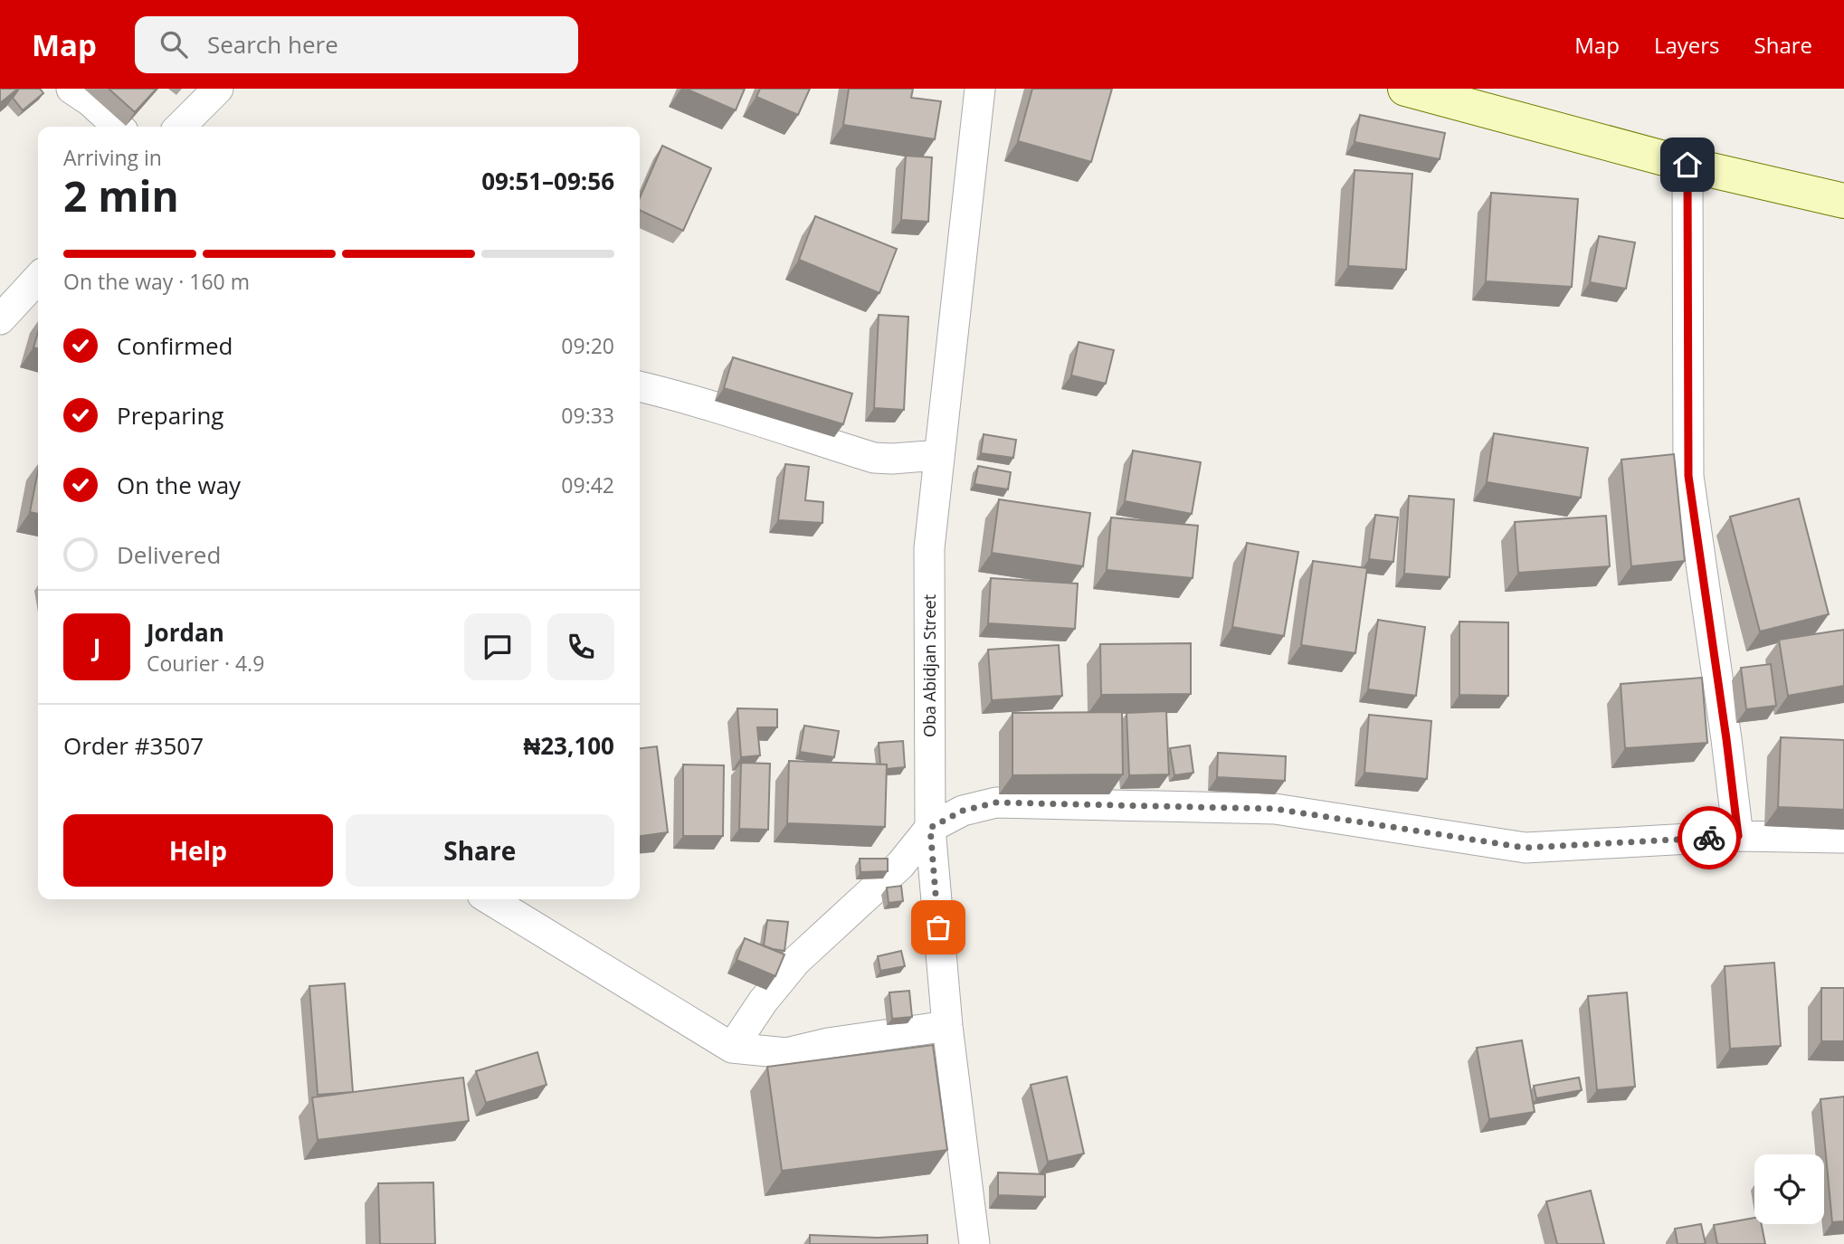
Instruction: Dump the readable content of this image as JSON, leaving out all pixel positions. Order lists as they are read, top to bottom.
{
  "streets": {
    "street": ["Oba Abidjan Street"]
  },
  "page": {
    "header": "Map",
    "search": "Search here",
    "nav": ["Map", "Layers", "Share"],
    "heading": ["2 min", "Arriving in", "09:51–09:56"],
    "panel": [
      "Jordan",
      "Courier · 4.9",
      "Order #3507",
      "₦23,100"
    ],
    "bar": "On the way · 160 m",
    "list": [
      ["Confirmed", "09:20"],
      ["Preparing", "09:33"],
      ["On the way", "09:42"],
      "Delivered"
    ],
    "round": "J",
    "buttons": ["Help", "Share"]
  }
}
